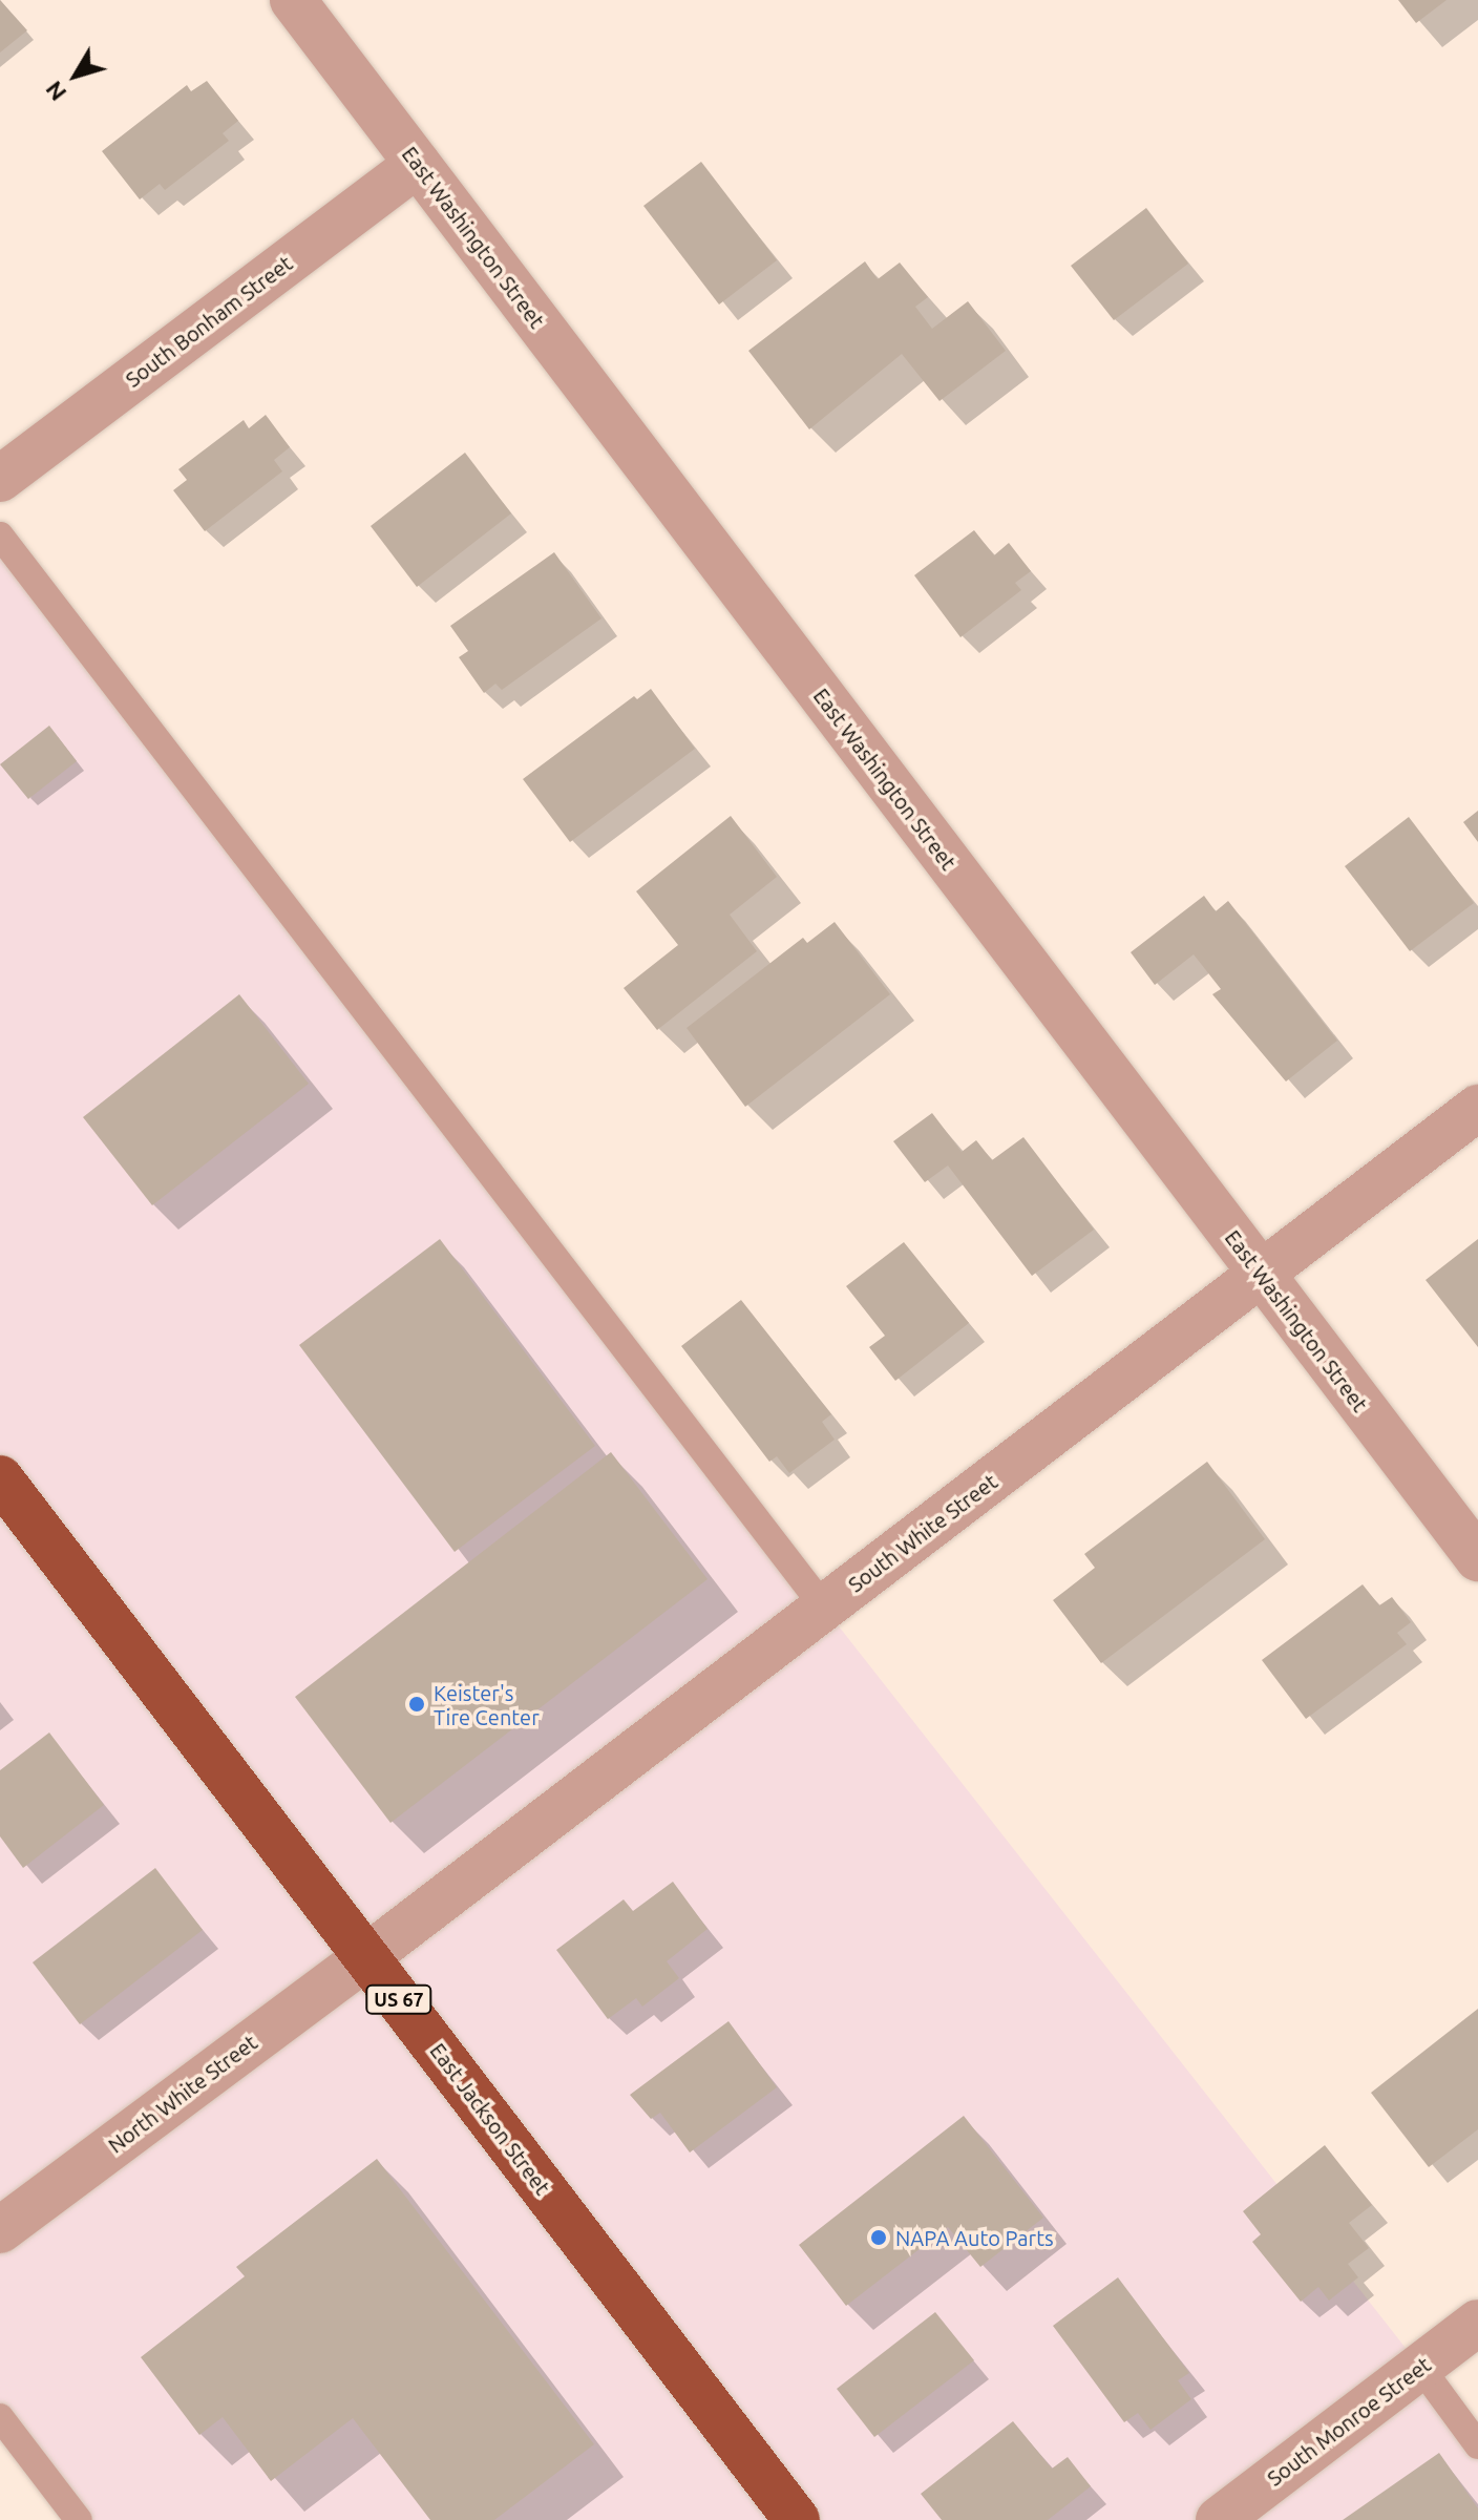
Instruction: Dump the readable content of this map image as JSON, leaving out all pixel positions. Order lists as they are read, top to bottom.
{
  "streets": {
    "highway": ["US 67", "East Jackson Street"],
    "street": [
      "East Washington Street",
      "South Bonham Street",
      "South White Street",
      "North White Street",
      "South Monroe Street"
    ]
  },
  "crossings": [
    ["East Washington Street", "South Bonham Street"],
    ["East Washington Street", "South White Street"],
    ["South White Street", "North White Street"],
    ["South White Street", "East Jackson Street"],
    ["North White Street", "East Jackson Street"]
  ],
  "places": ["Keister's Tire Center", "NAPA Auto Parts"],
  "north": "bottom left"
}
